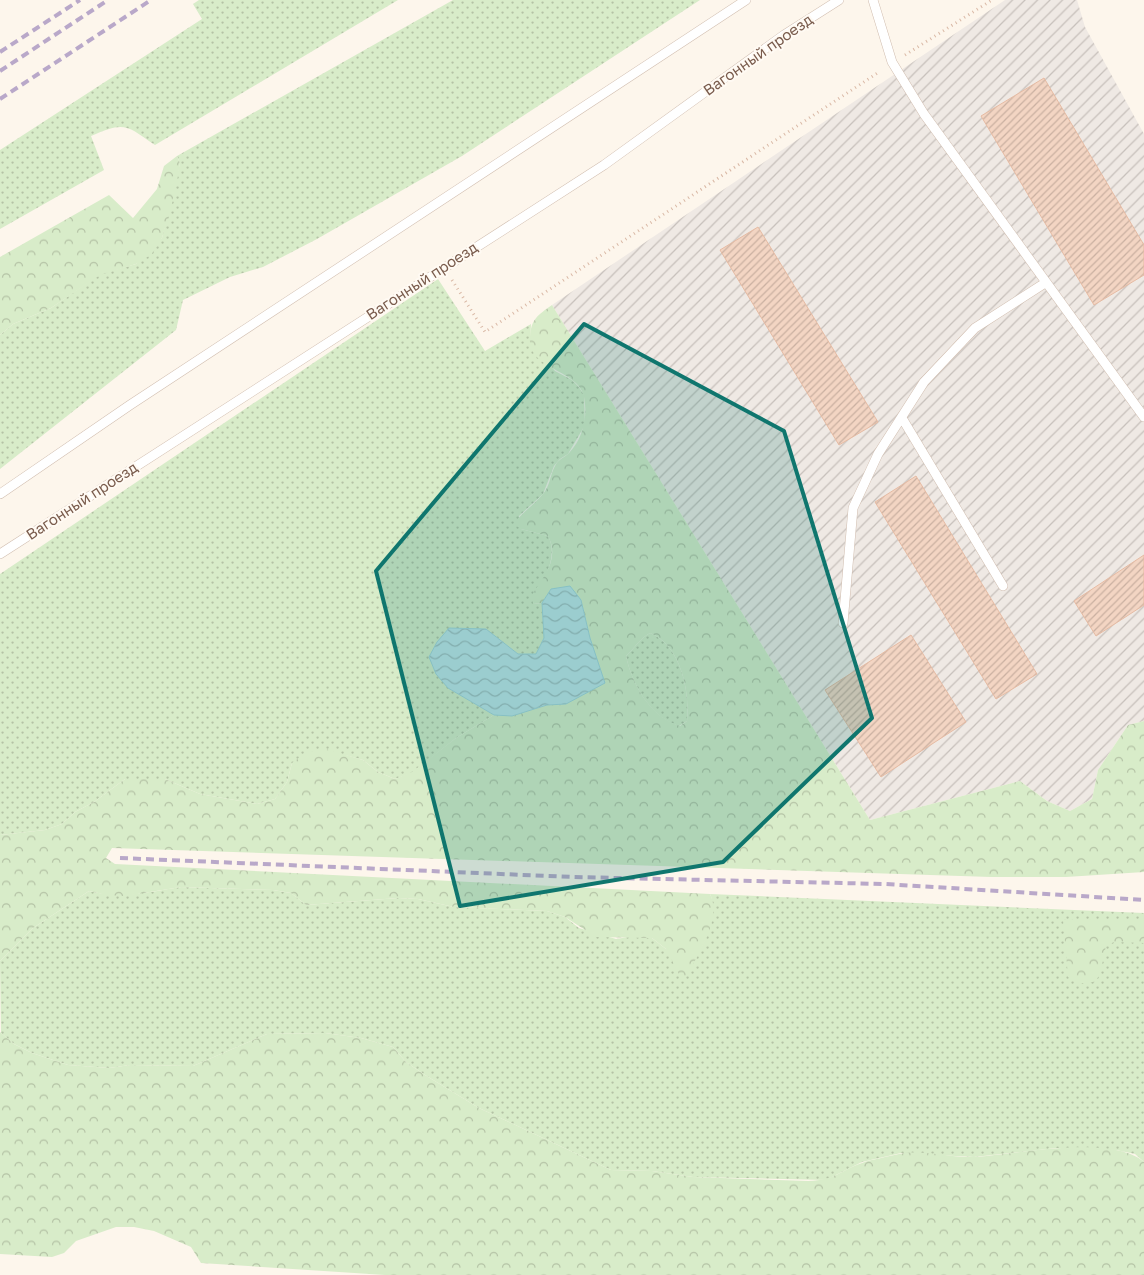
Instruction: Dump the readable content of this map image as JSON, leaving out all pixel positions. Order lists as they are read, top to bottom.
{
  "streets": {
    "lane": ["Вагонный проезд"]
  }
}
